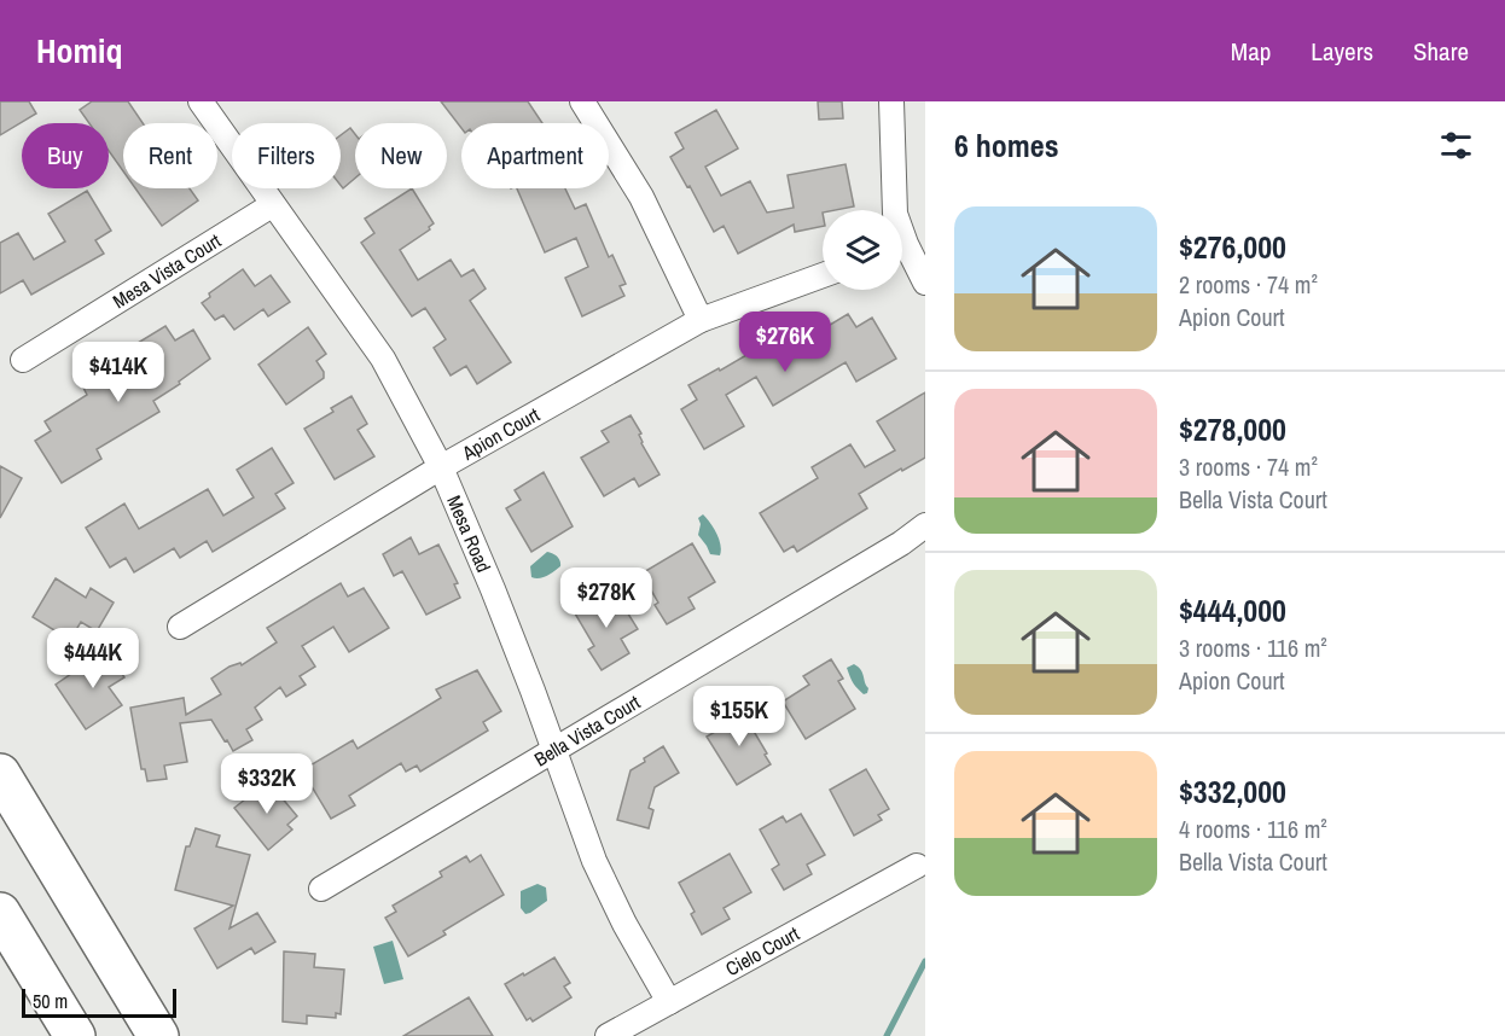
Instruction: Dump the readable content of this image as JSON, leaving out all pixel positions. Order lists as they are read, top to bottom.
{
  "streets": {
    "street": [
      "Mesa Vista Court",
      "Apion Court",
      "Mesa Road",
      "Bella Vista Court",
      "Cielo Court"
    ]
  },
  "crossings": [
    ["Mesa Vista Court", "Mesa Road"],
    ["Apion Court", "Mesa Road"],
    ["Mesa Road", "Bella Vista Court"],
    ["Mesa Road", "Cielo Court"]
  ],
  "scale_bar": "50 m",
  "page": {
    "header": "Homiq",
    "nav": ["Map", "Layers", "Share"],
    "heading": "6 homes",
    "chip": [
      "Buy",
      "Rent",
      "Filters",
      "New",
      "Apartment"
    ],
    "list": [
      {
        "name": "$276,000",
        "note": "2 rooms · 74 m² · Apion Court"
      },
      {
        "name": "$278,000",
        "note": "3 rooms · 74 m² · Bella Vista Court"
      },
      {
        "name": "$444,000",
        "note": "3 rooms · 116 m² · Apion Court"
      },
      {
        "name": "$332,000",
        "note": "4 rooms · 116 m² · Bella Vista Court"
      }
    ],
    "price": [
      "$276K",
      "$414K",
      "$278K",
      "$444K",
      "$155K",
      "$332K"
    ],
    "scale": "50 m"
  }
}
